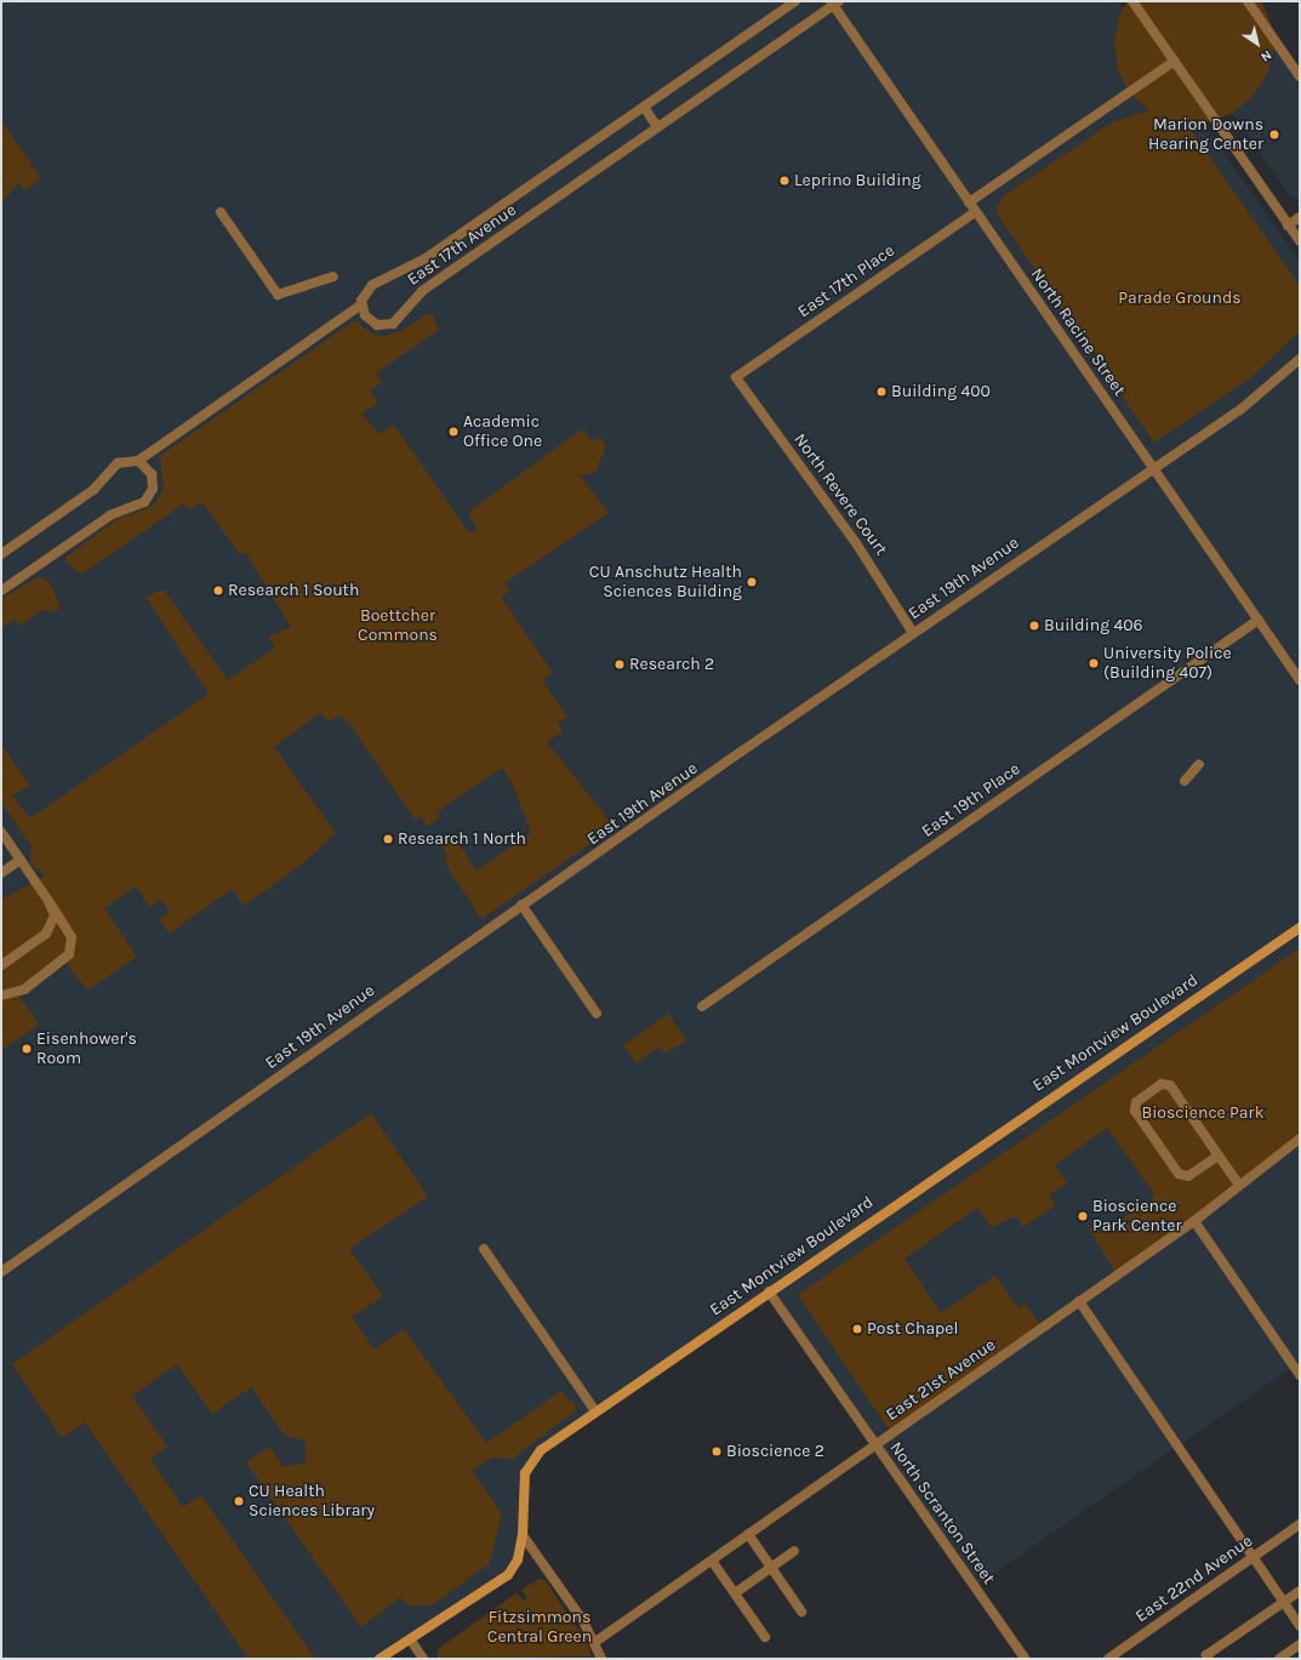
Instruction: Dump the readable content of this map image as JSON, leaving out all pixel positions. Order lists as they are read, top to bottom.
{
  "streets": {
    "street": [
      "East 17th Avenue",
      "East 17th Place",
      "North Racine Street",
      "North Revere Court",
      "East 19th Avenue",
      "East 19th Place",
      "East Montview Boulevard",
      "East 21st Avenue",
      "North Scranton Street",
      "East 22nd Avenue"
    ]
  },
  "crossings": [
    ["East 17th Avenue", "North Racine Street"],
    ["East 17th Place", "North Racine Street"],
    ["East 17th Place", "North Revere Court"],
    ["North Racine Street", "East 19th Avenue"],
    ["North Racine Street", "East 19th Place"],
    ["North Revere Court", "East 19th Avenue"],
    ["East Montview Boulevard", "North Scranton Street"],
    ["East 21st Avenue", "North Scranton Street"]
  ],
  "parks": [
    "Parade Grounds",
    "Boettcher Commons",
    "Bioscience Park",
    "Fitzsimmons Central Green"
  ],
  "places": [
    "Marion Downs Hearing Center",
    "Leprino Building",
    "Building 400",
    "Academic Office One",
    "CU Anschutz Health Sciences Building",
    "Research 1 South",
    "Building 406",
    "University Police (Building 407)",
    "Research 2",
    "Research 1 North",
    "Eisenhower's Room",
    "Bioscience Park Center",
    "Post Chapel",
    "Bioscience 2",
    "CU Health Sciences Library"
  ],
  "north": "bottom right"
}
